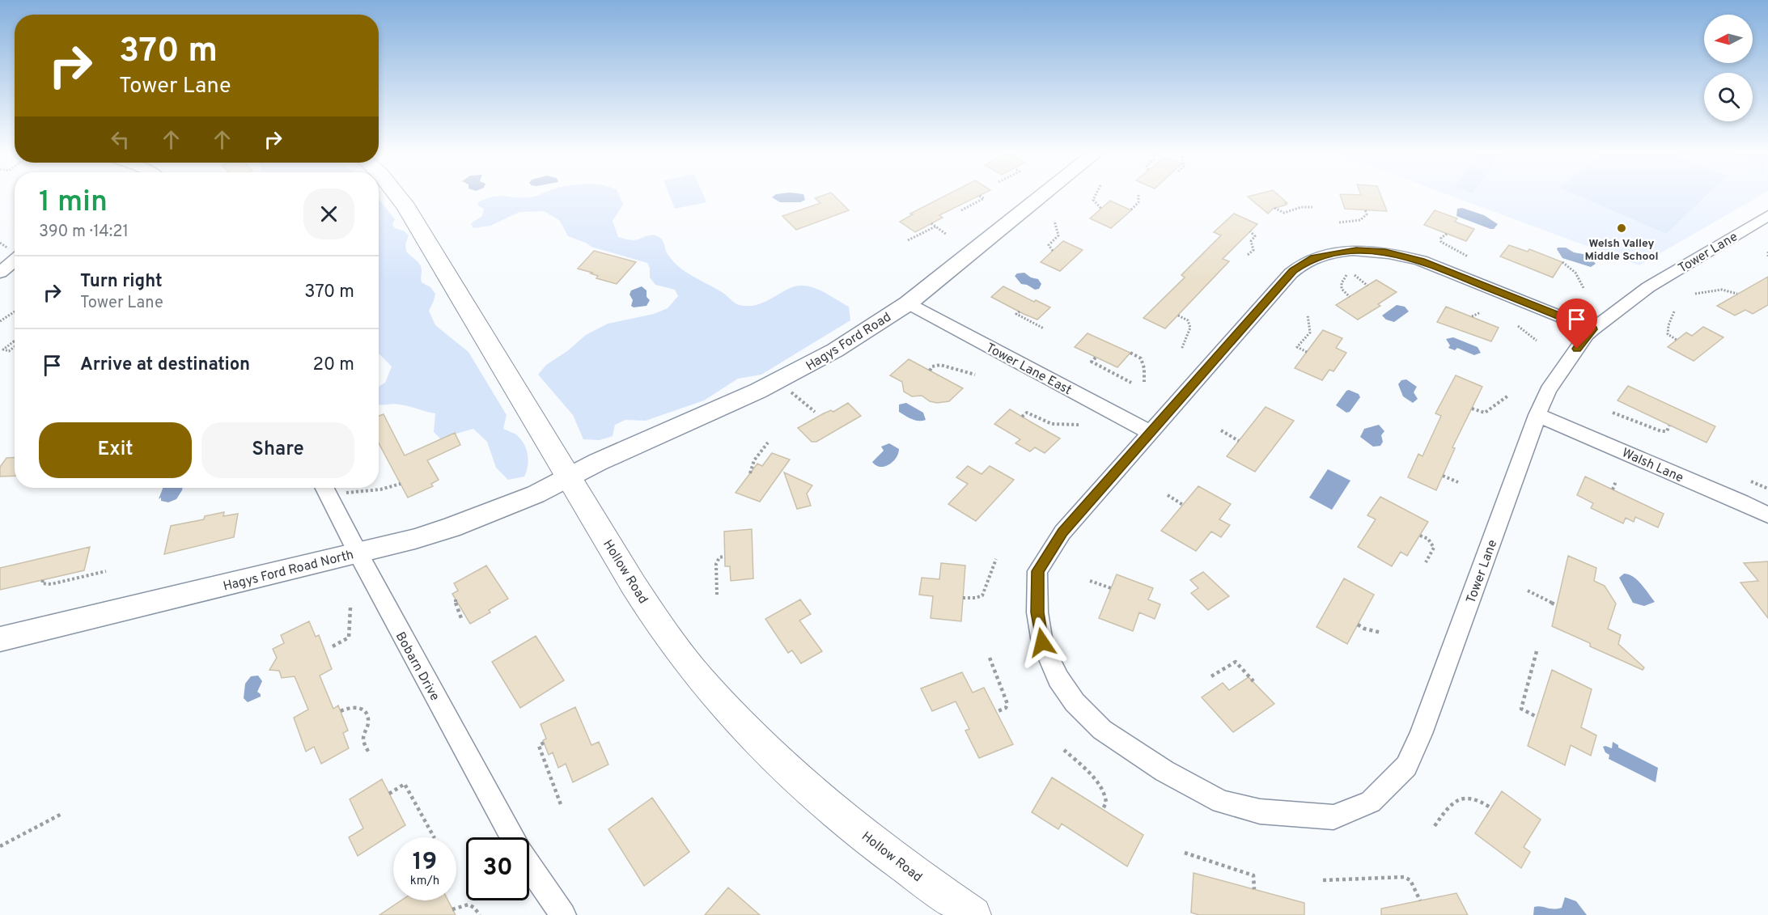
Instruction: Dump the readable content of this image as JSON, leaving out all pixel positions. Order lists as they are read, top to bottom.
{
  "streets": {
    "main road": ["Hollow Road"],
    "street": [
      "Tower Lane",
      "Hagys Ford Road",
      "Tower Lane East",
      "Walsh Lane",
      "Hagys Ford Road North",
      "Bobarn Drive"
    ]
  },
  "crossings": [
    ["Tower Lane", "Tower Lane East"],
    ["Tower Lane", "Walsh Lane"],
    ["Hagys Ford Road", "Tower Lane East"],
    ["Hagys Ford Road", "Hagys Ford Road North"],
    ["Hagys Ford Road", "Hollow Road"],
    ["Hagys Ford Road North", "Hollow Road"],
    ["Hagys Ford Road North", "Bobarn Drive"]
  ],
  "places": ["Welsh Valley Middle School"],
  "north": "left",
  "page": {
    "turn": ["370 m", "Tower Lane"],
    "heading": ["1 min", "390 m · 14:21"],
    "list": [
      {
        "name": "Turn right",
        "note": "Tower Lane",
        "value": "370 m"
      },
      {
        "name": "Arrive at destination",
        "value": "20 m"
      }
    ],
    "buttons": ["Exit", "Share"],
    "speed": "19 km/h",
    "limit": "30"
  }
}
